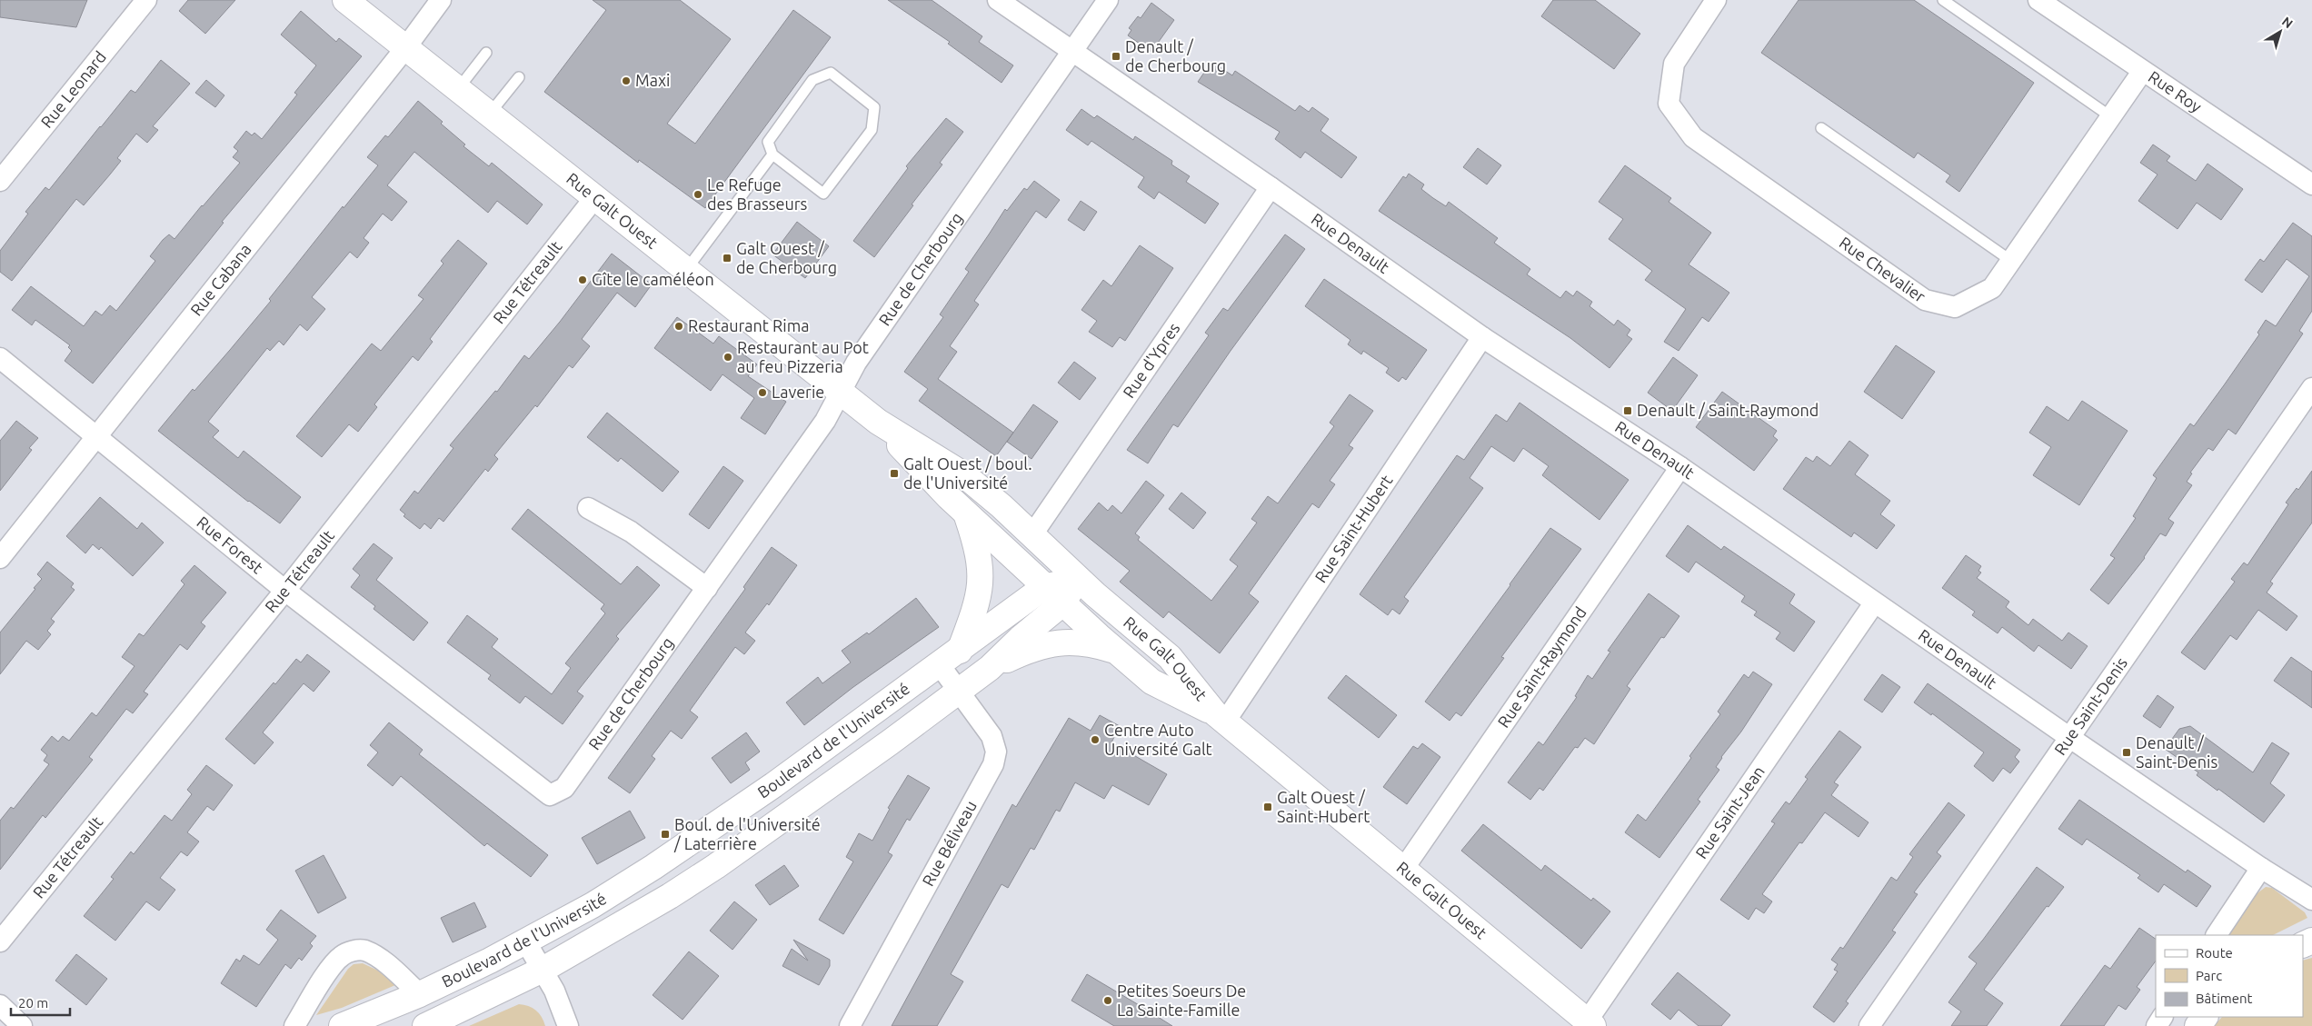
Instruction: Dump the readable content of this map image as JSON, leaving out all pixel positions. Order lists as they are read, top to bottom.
{
  "streets": {
    "main road": ["Rue Galt Ouest", "Boulevard de l'Université"],
    "street": [
      "Rue Leonard",
      "Rue Roy",
      "Rue Denault",
      "Rue Chevalier",
      "Rue de Cherbourg",
      "Rue Cabana",
      "Rue Tétreault",
      "Rue d'Ypres",
      "Rue Saint-Hubert",
      "Rue Forest",
      "Rue Saint-Raymond",
      "Rue Saint-Denis",
      "Rue Saint-Jean",
      "Rue Béliveau"
    ]
  },
  "crossings": [
    ["Rue Roy", "Rue Chevalier"],
    ["Rue Galt Ouest", "Rue de Cherbourg"],
    ["Rue Galt Ouest", "Rue Cabana"],
    ["Rue Galt Ouest", "Rue Tétreault"],
    ["Rue Galt Ouest", "Rue d'Ypres"],
    ["Rue Galt Ouest", "Rue Saint-Hubert"],
    ["Rue Galt Ouest", "Rue Saint-Raymond"],
    ["Rue Galt Ouest", "Boulevard de l'Université"],
    ["Rue Galt Ouest", "Rue Saint-Jean"],
    ["Rue Denault", "Rue de Cherbourg"],
    ["Rue Denault", "Rue d'Ypres"],
    ["Rue Denault", "Rue Saint-Hubert"],
    ["Rue Denault", "Rue Saint-Raymond"],
    ["Rue Denault", "Rue Saint-Denis"],
    ["Rue Denault", "Rue Saint-Jean"],
    ["Rue de Cherbourg", "Rue Forest"],
    ["Rue Cabana", "Rue Forest"],
    ["Rue Tétreault", "Rue Forest"],
    ["Boulevard de l'Université", "Rue Béliveau"]
  ],
  "places": {
    "transit": [
      "Denault / de Cherbourg",
      "Galt Ouest / de Cherbourg",
      "Denault / Saint-Raymond",
      "Galt Ouest / boul. de l'Université",
      "Denault / Saint-Denis",
      "Galt Ouest / Saint-Hubert",
      "Boul. de l'Université / Laterrière"
    ],
    "other": [
      "Maxi",
      "Le Refuge des Brasseurs",
      "Gîte le caméléon",
      "Restaurant Rima",
      "Restaurant au Pot au feu Pizzeria",
      "Laverie",
      "Centre Auto Université Galt",
      "Petites Soeurs De La Sainte-Famille"
    ]
  },
  "legend": ["Route", "Parc", "Bâtiment"],
  "scale_bar": "20 m",
  "north": "top right"
}
